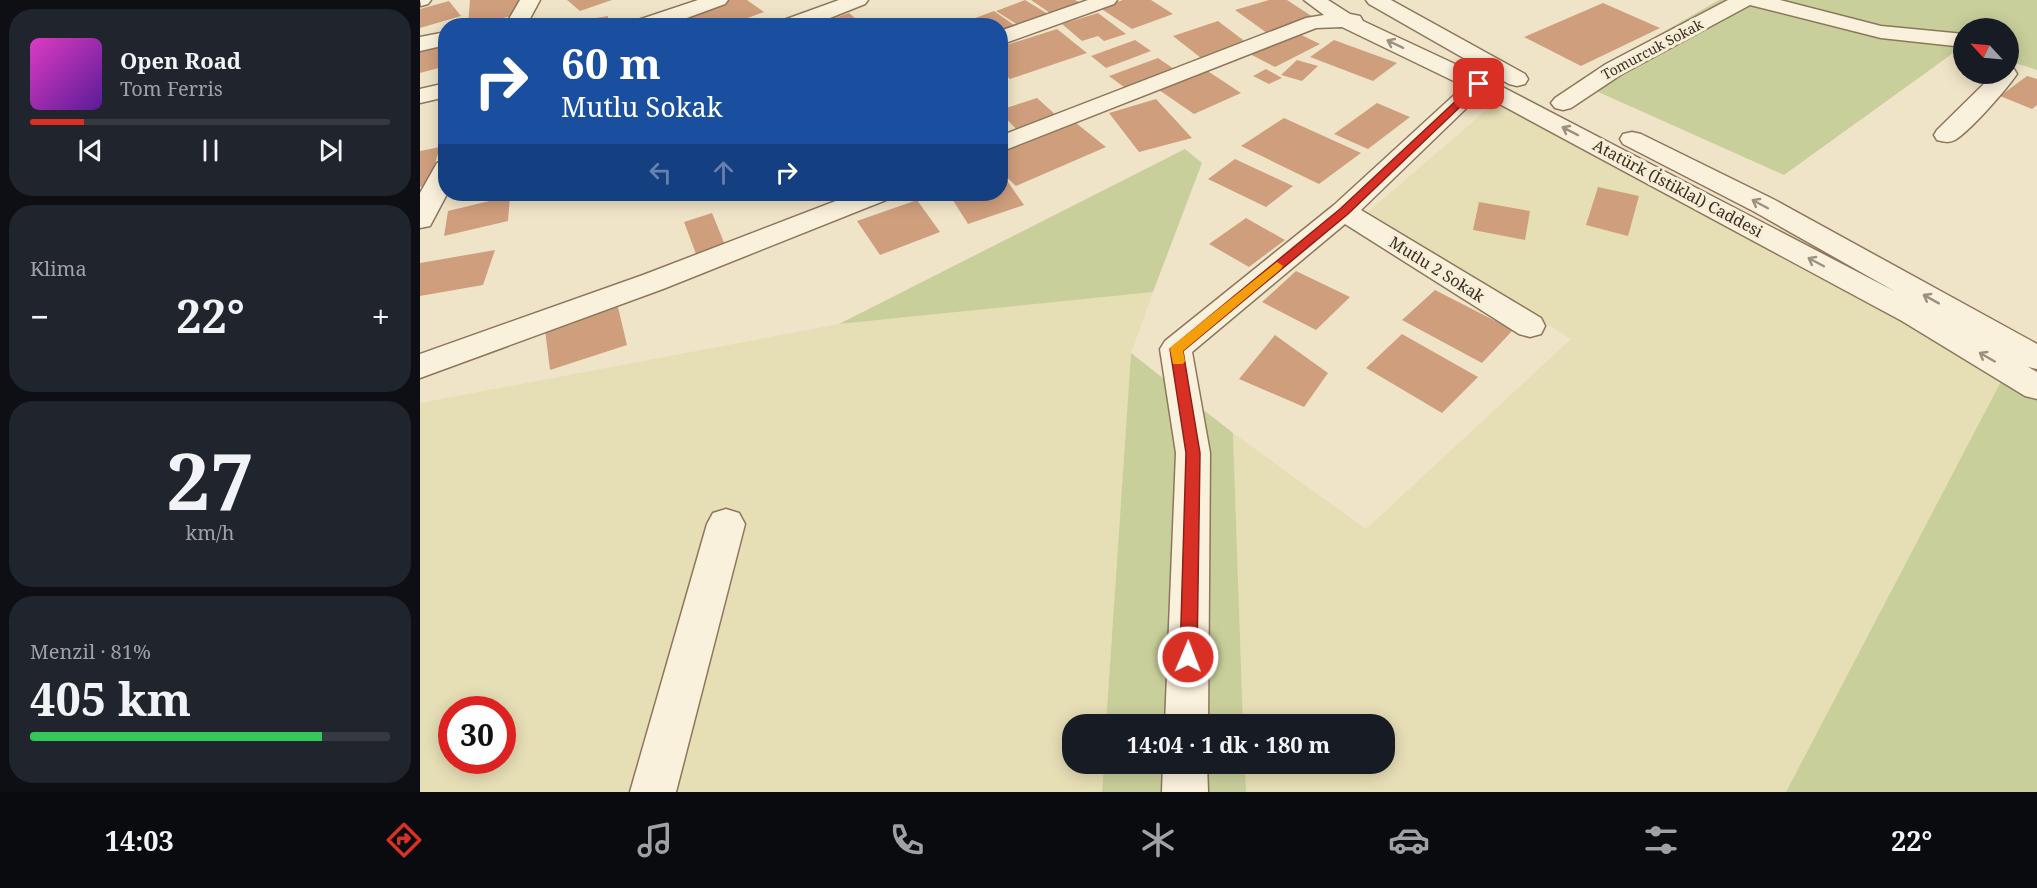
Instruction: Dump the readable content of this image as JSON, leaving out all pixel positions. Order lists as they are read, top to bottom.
{
  "streets": {
    "street": ["Tomurcuk Sokak", "Atatürk (İstiklal) Caddesi", "Mutlu 2 Sokak"]
  },
  "crossings": [
    ["Tomurcuk Sokak", "Atatürk (İstiklal) Caddesi"]
  ],
  "north": "top left",
  "page": {
    "turn": ["60 m", "Mutlu Sokak"],
    "song": ["Open Road", "Tom Ferris"],
    "tile": [
      "Klima",
      ["27", "km/h"],
      ["Menzil · 81%", "405 km"]
    ],
    "heat": ["−", "22°", "+"],
    "limit": "30",
    "trip": "14:04 · 1 dk · 180 m",
    "tabs": ["14:03", "22°"]
  }
}
